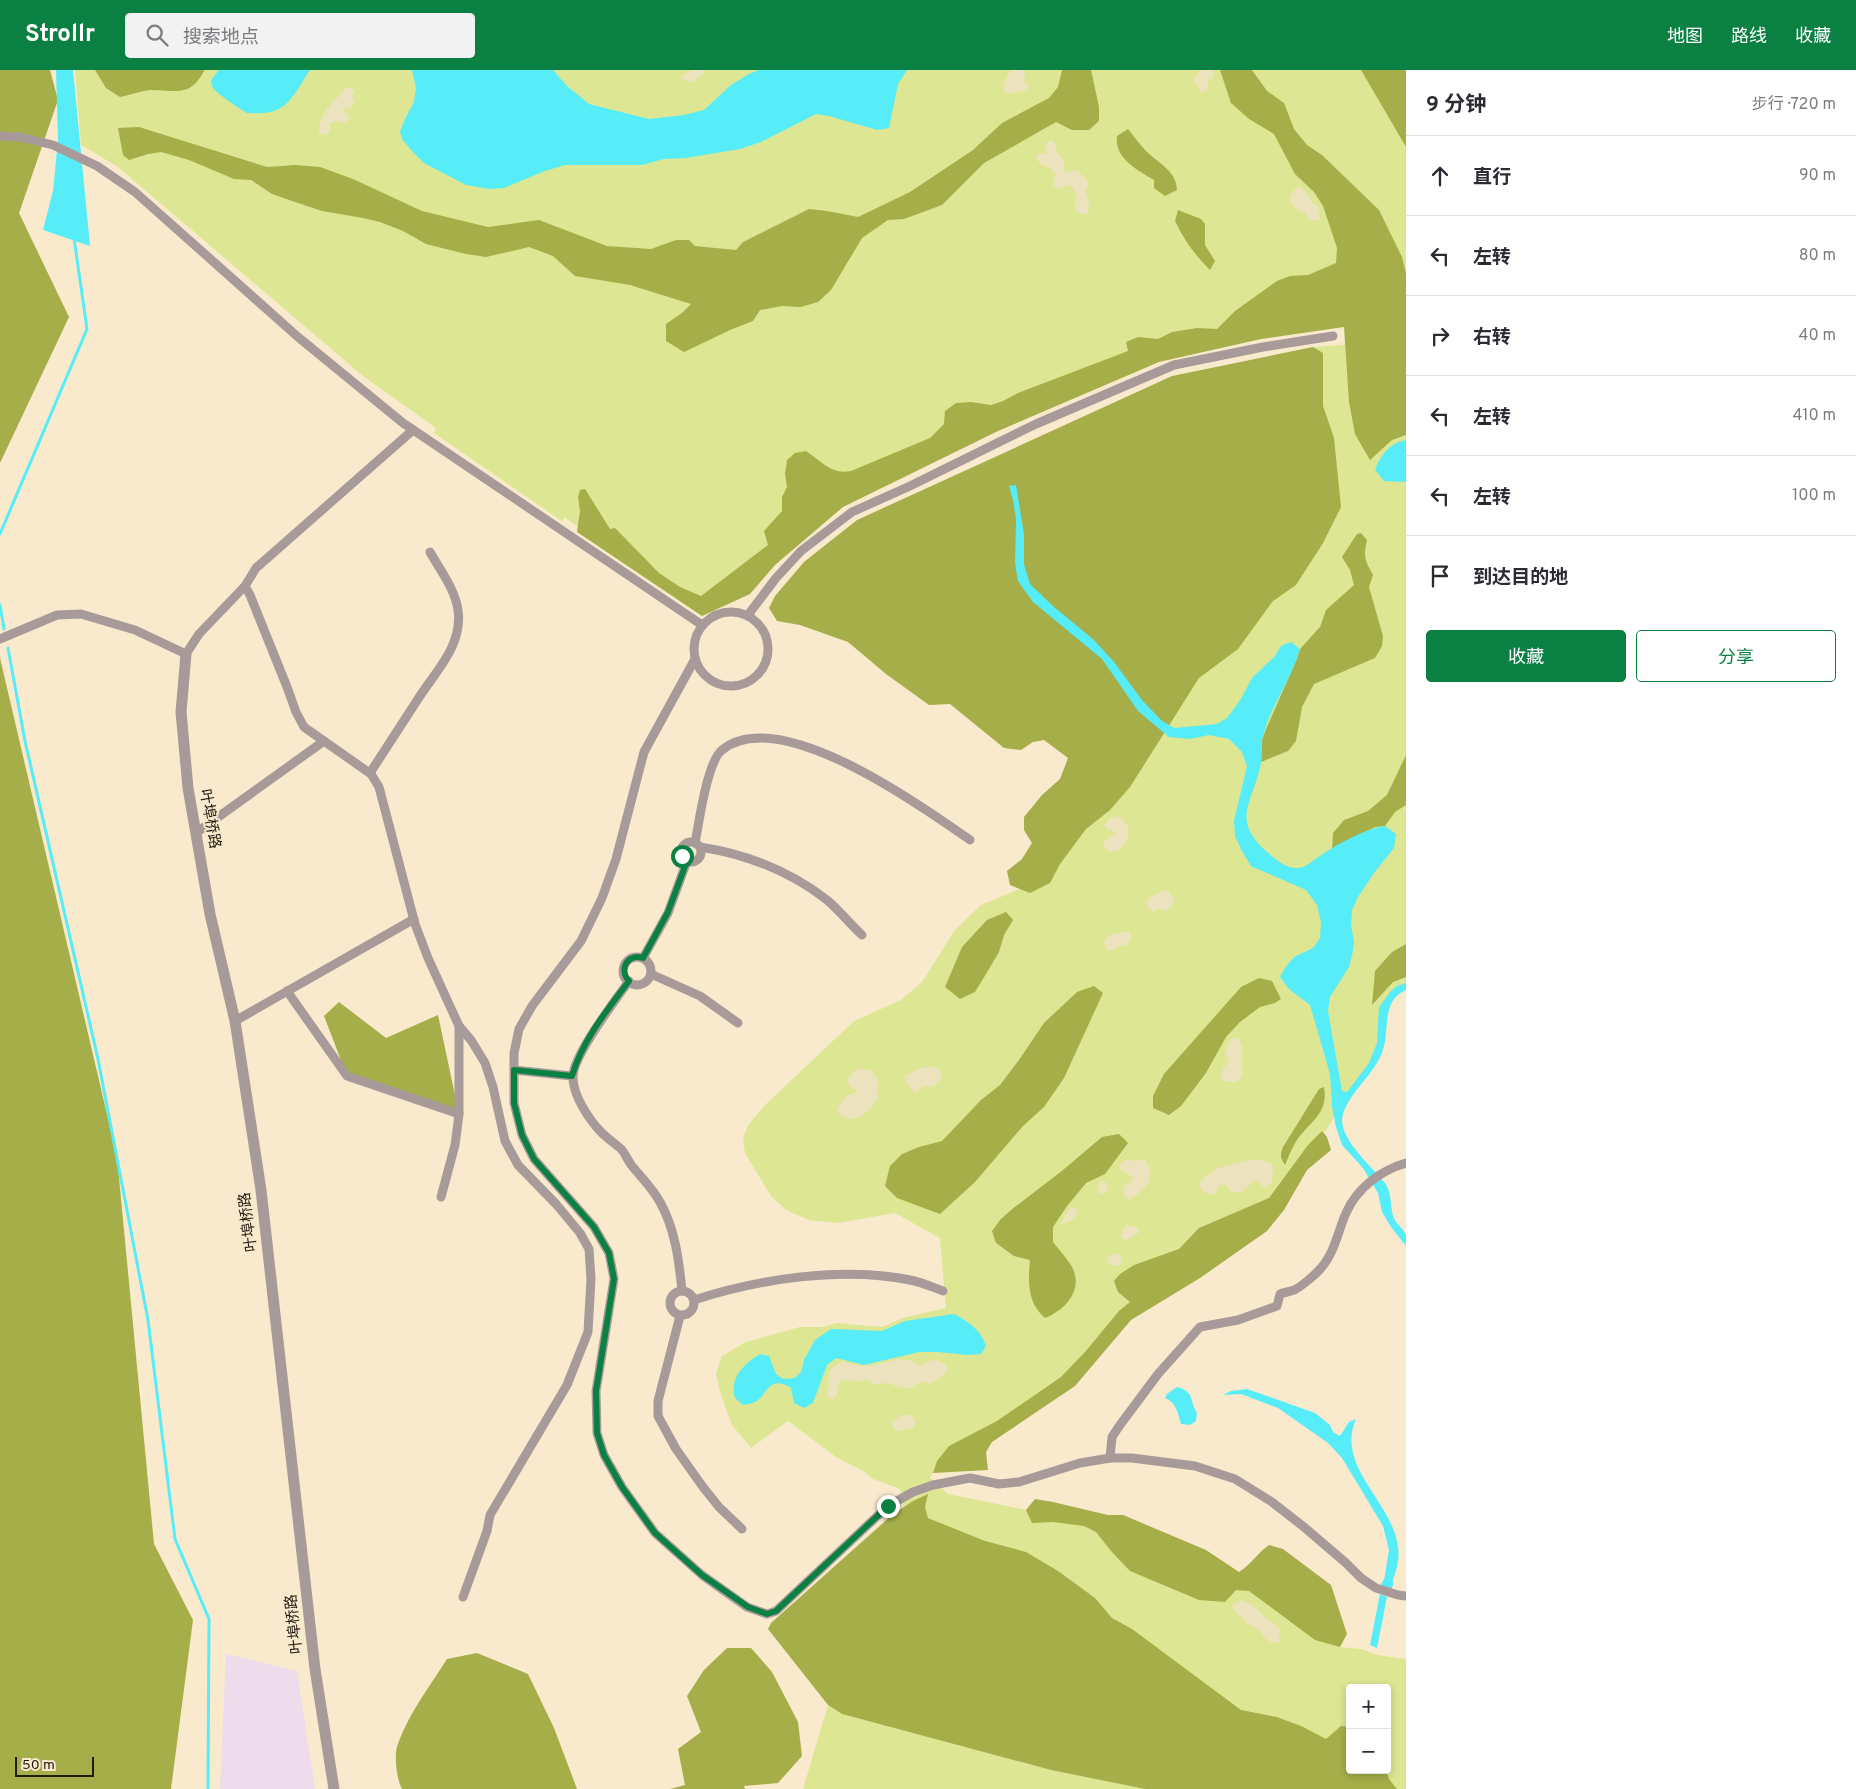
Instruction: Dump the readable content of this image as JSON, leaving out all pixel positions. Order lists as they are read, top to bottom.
{
  "streets": {
    "street": ["叶埠桥路"]
  },
  "scale_bar": "50 m",
  "page": {
    "header": "Strollr",
    "search": "搜索地点",
    "nav": ["地图", "路线", "收藏"],
    "heading": ["9 分钟", "步行 · 720 m"],
    "list": [
      ["直行", "90 m"],
      ["左转", "80 m"],
      ["右转", "40 m"],
      ["左转", "410 m"],
      ["左转", "100 m"],
      "到达目的地"
    ],
    "buttons": ["收藏", "分享"],
    "map_buttons": ["+", "−"],
    "scale": "50 m"
  }
}
